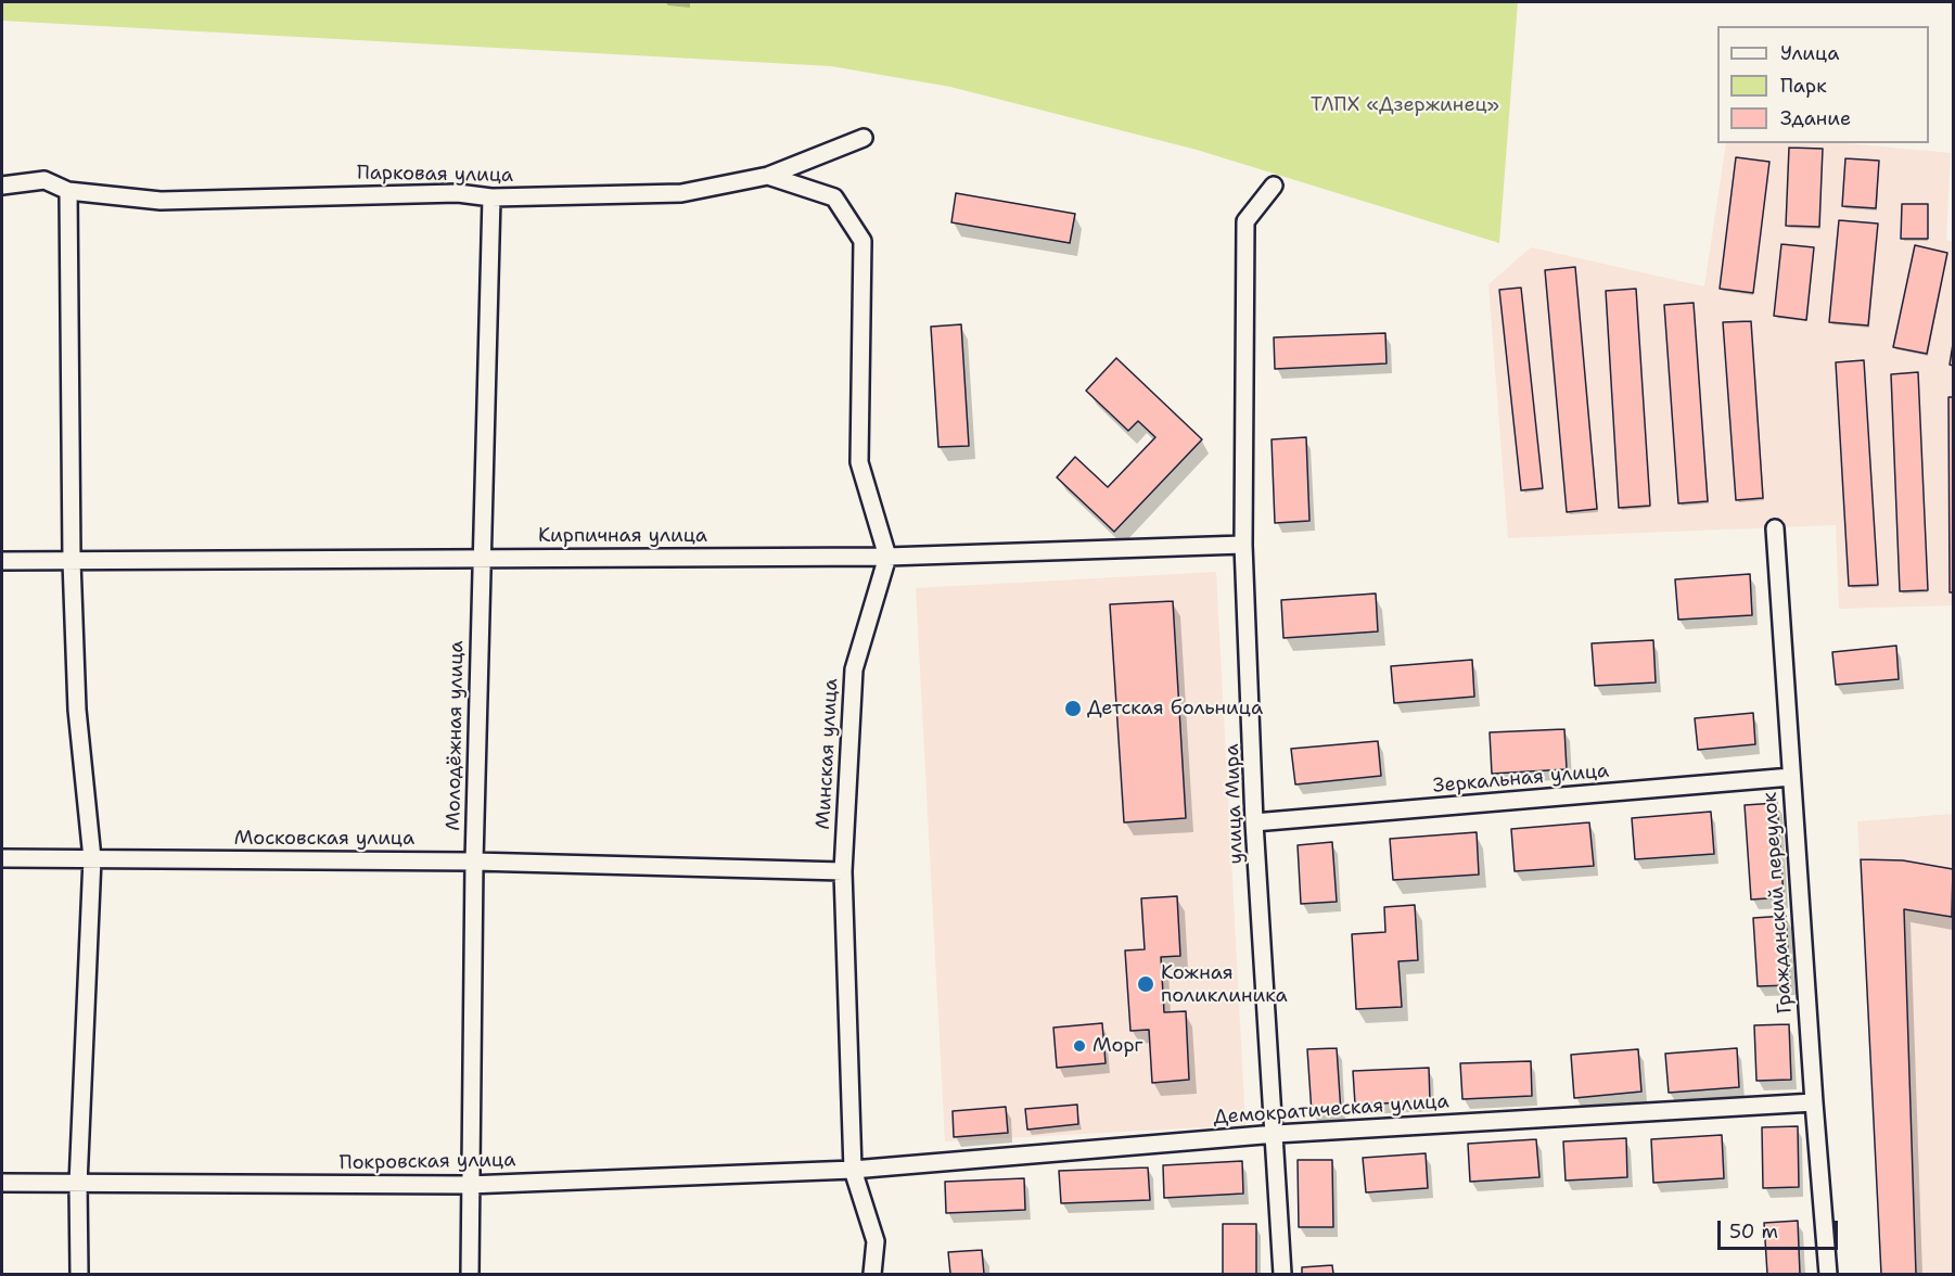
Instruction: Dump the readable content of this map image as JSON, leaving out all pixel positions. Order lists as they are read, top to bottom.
{
  "streets": {
    "street": [
      "Парковая улица",
      "Кирпичная улица",
      "Молодёжная улица",
      "Минская улица",
      "Зеркальная улица",
      "улица Мира",
      "Московская улица",
      "Гражданский переулок",
      "Демократическая улица",
      "Покровская улица"
    ]
  },
  "crossings": [
    ["Парковая улица", "Молодёжная улица"],
    ["Кирпичная улица", "Молодёжная улица"],
    ["Кирпичная улица", "Минская улица"],
    ["Кирпичная улица", "улица Мира"],
    ["Молодёжная улица", "Московская улица"],
    ["Молодёжная улица", "Покровская улица"],
    ["Минская улица", "Московская улица"],
    ["Минская улица", "Демократическая улица"],
    ["Минская улица", "Покровская улица"],
    ["Зеркальная улица", "улица Мира"],
    ["Зеркальная улица", "Гражданский переулок"],
    ["улица Мира", "Демократическая улица"],
    ["Гражданский переулок", "Демократическая улица"],
    ["Демократическая улица", "Покровская улица"]
  ],
  "parks": ["ТЛПХ «Дзержинец»"],
  "places": ["Детская больница", "Кожная поликлиника", "Морг"],
  "legend": ["Улица", "Парк", "Здание"],
  "scale_bar": "50 m"
}
